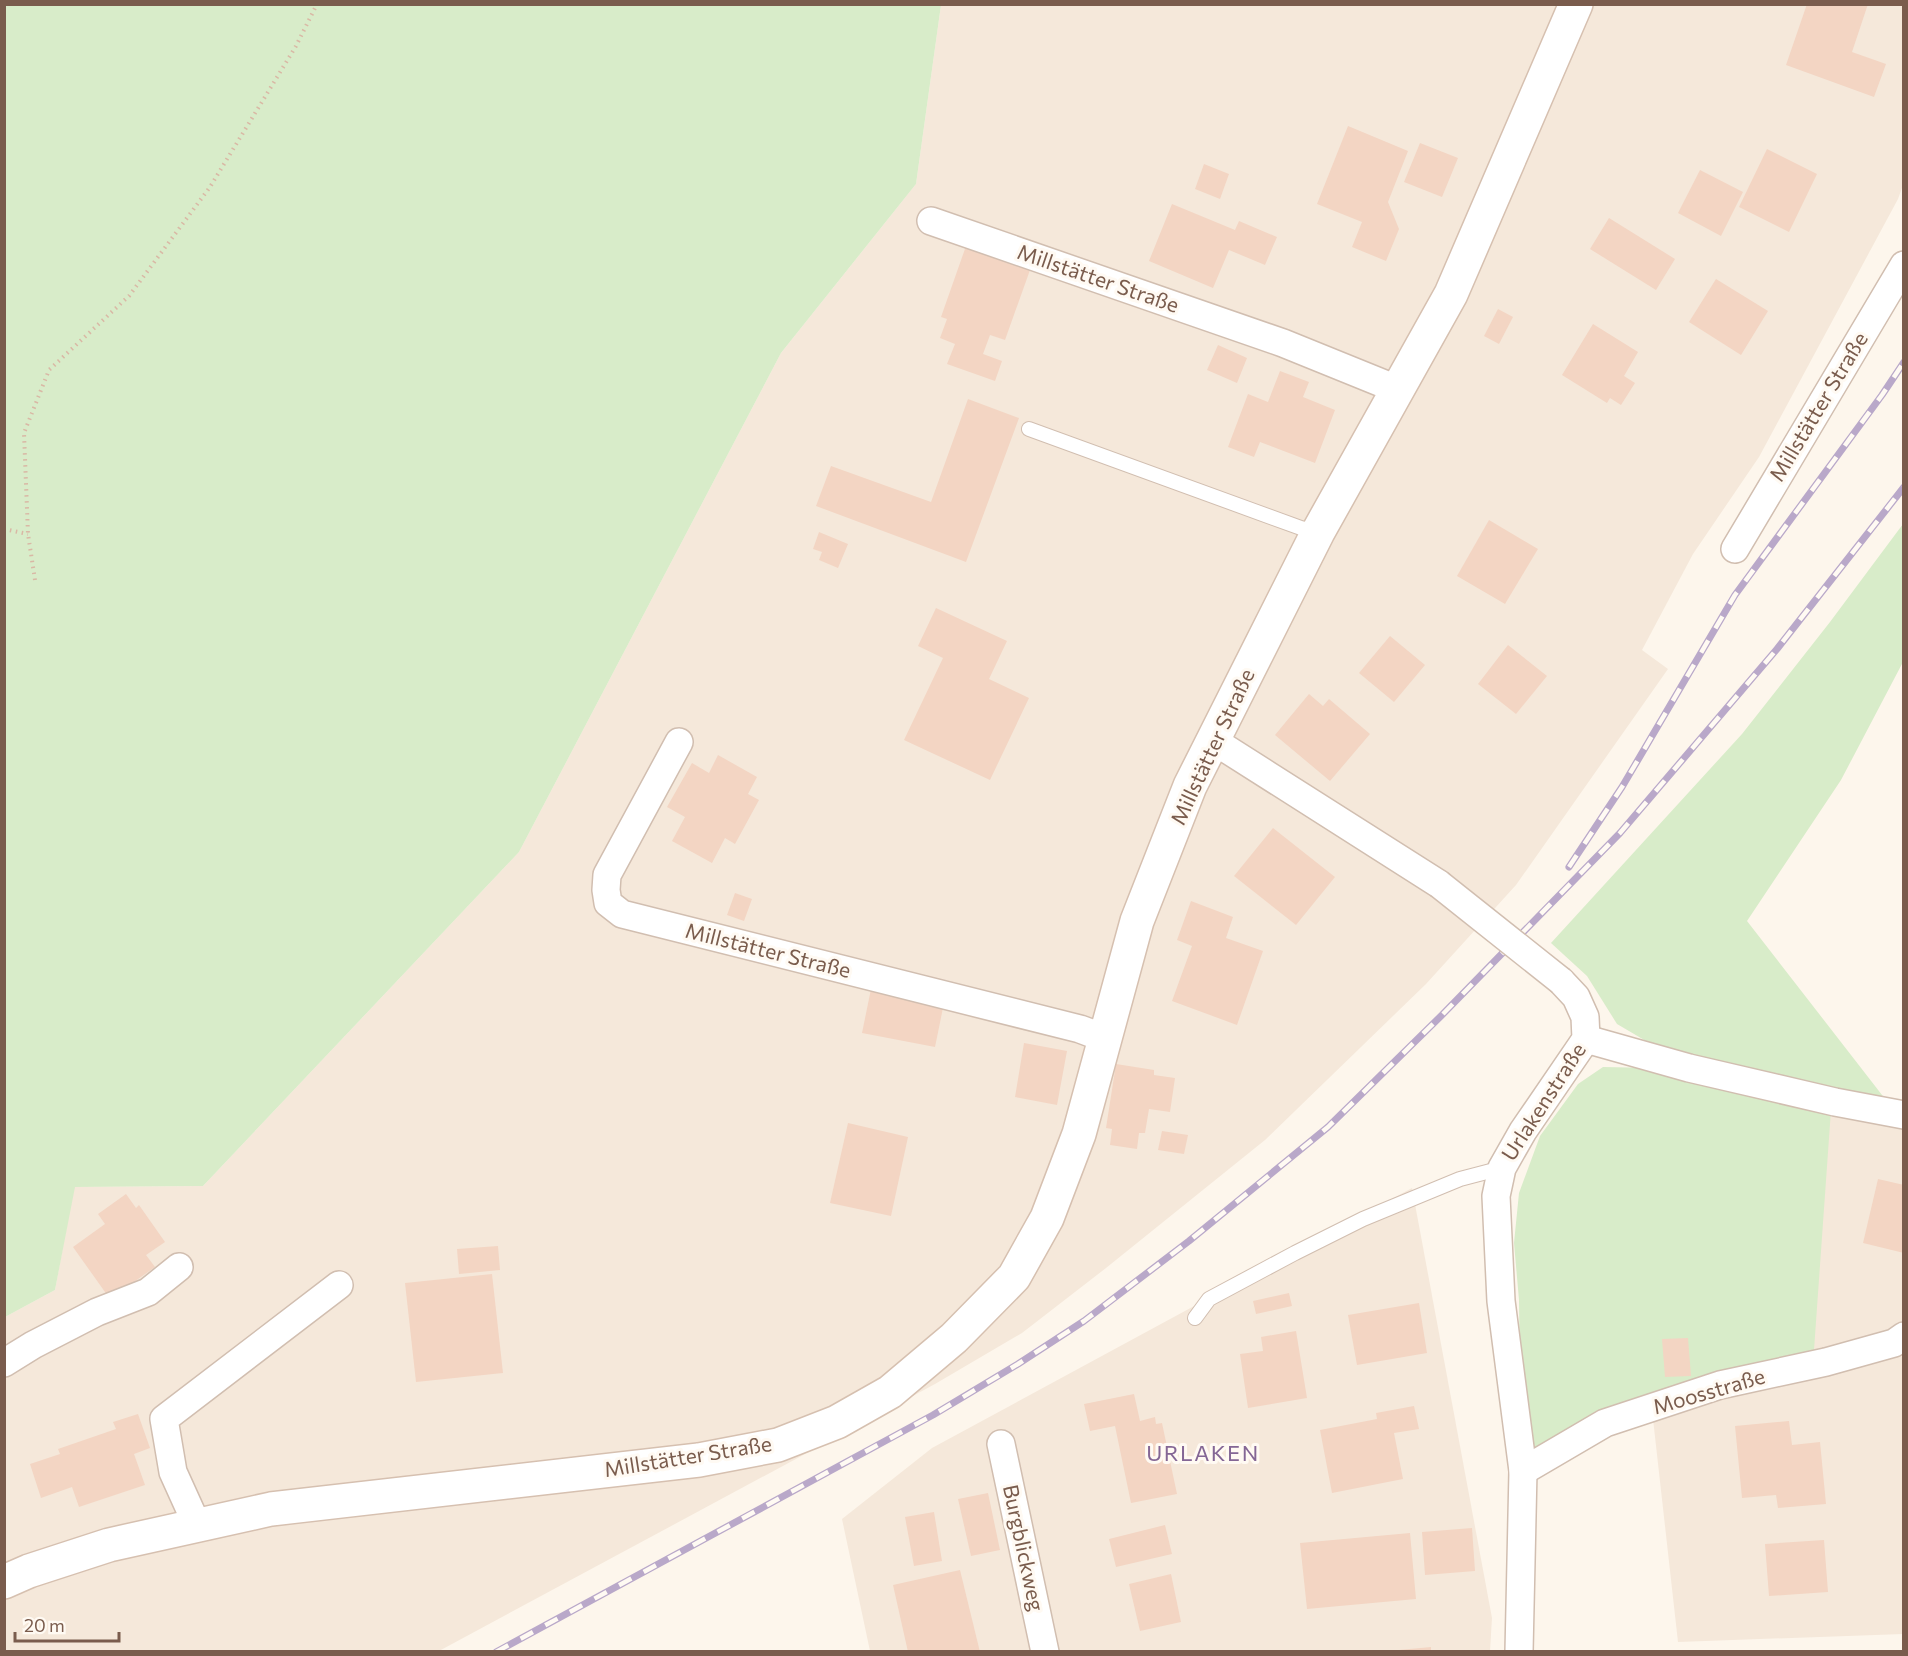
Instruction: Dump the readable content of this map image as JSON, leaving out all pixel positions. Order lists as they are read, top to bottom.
{
  "streets": {
    "street": [
      "Millstätter Straße",
      "Urlakenstraße",
      "Moosstraße",
      "Burgblickweg"
    ]
  },
  "crossings": [
    ["Millstätter Straße", "Urlakenstraße"],
    ["Urlakenstraße", "Moosstraße"]
  ],
  "districts": ["URLAKEN"],
  "scale_bar": "20 m"
}
